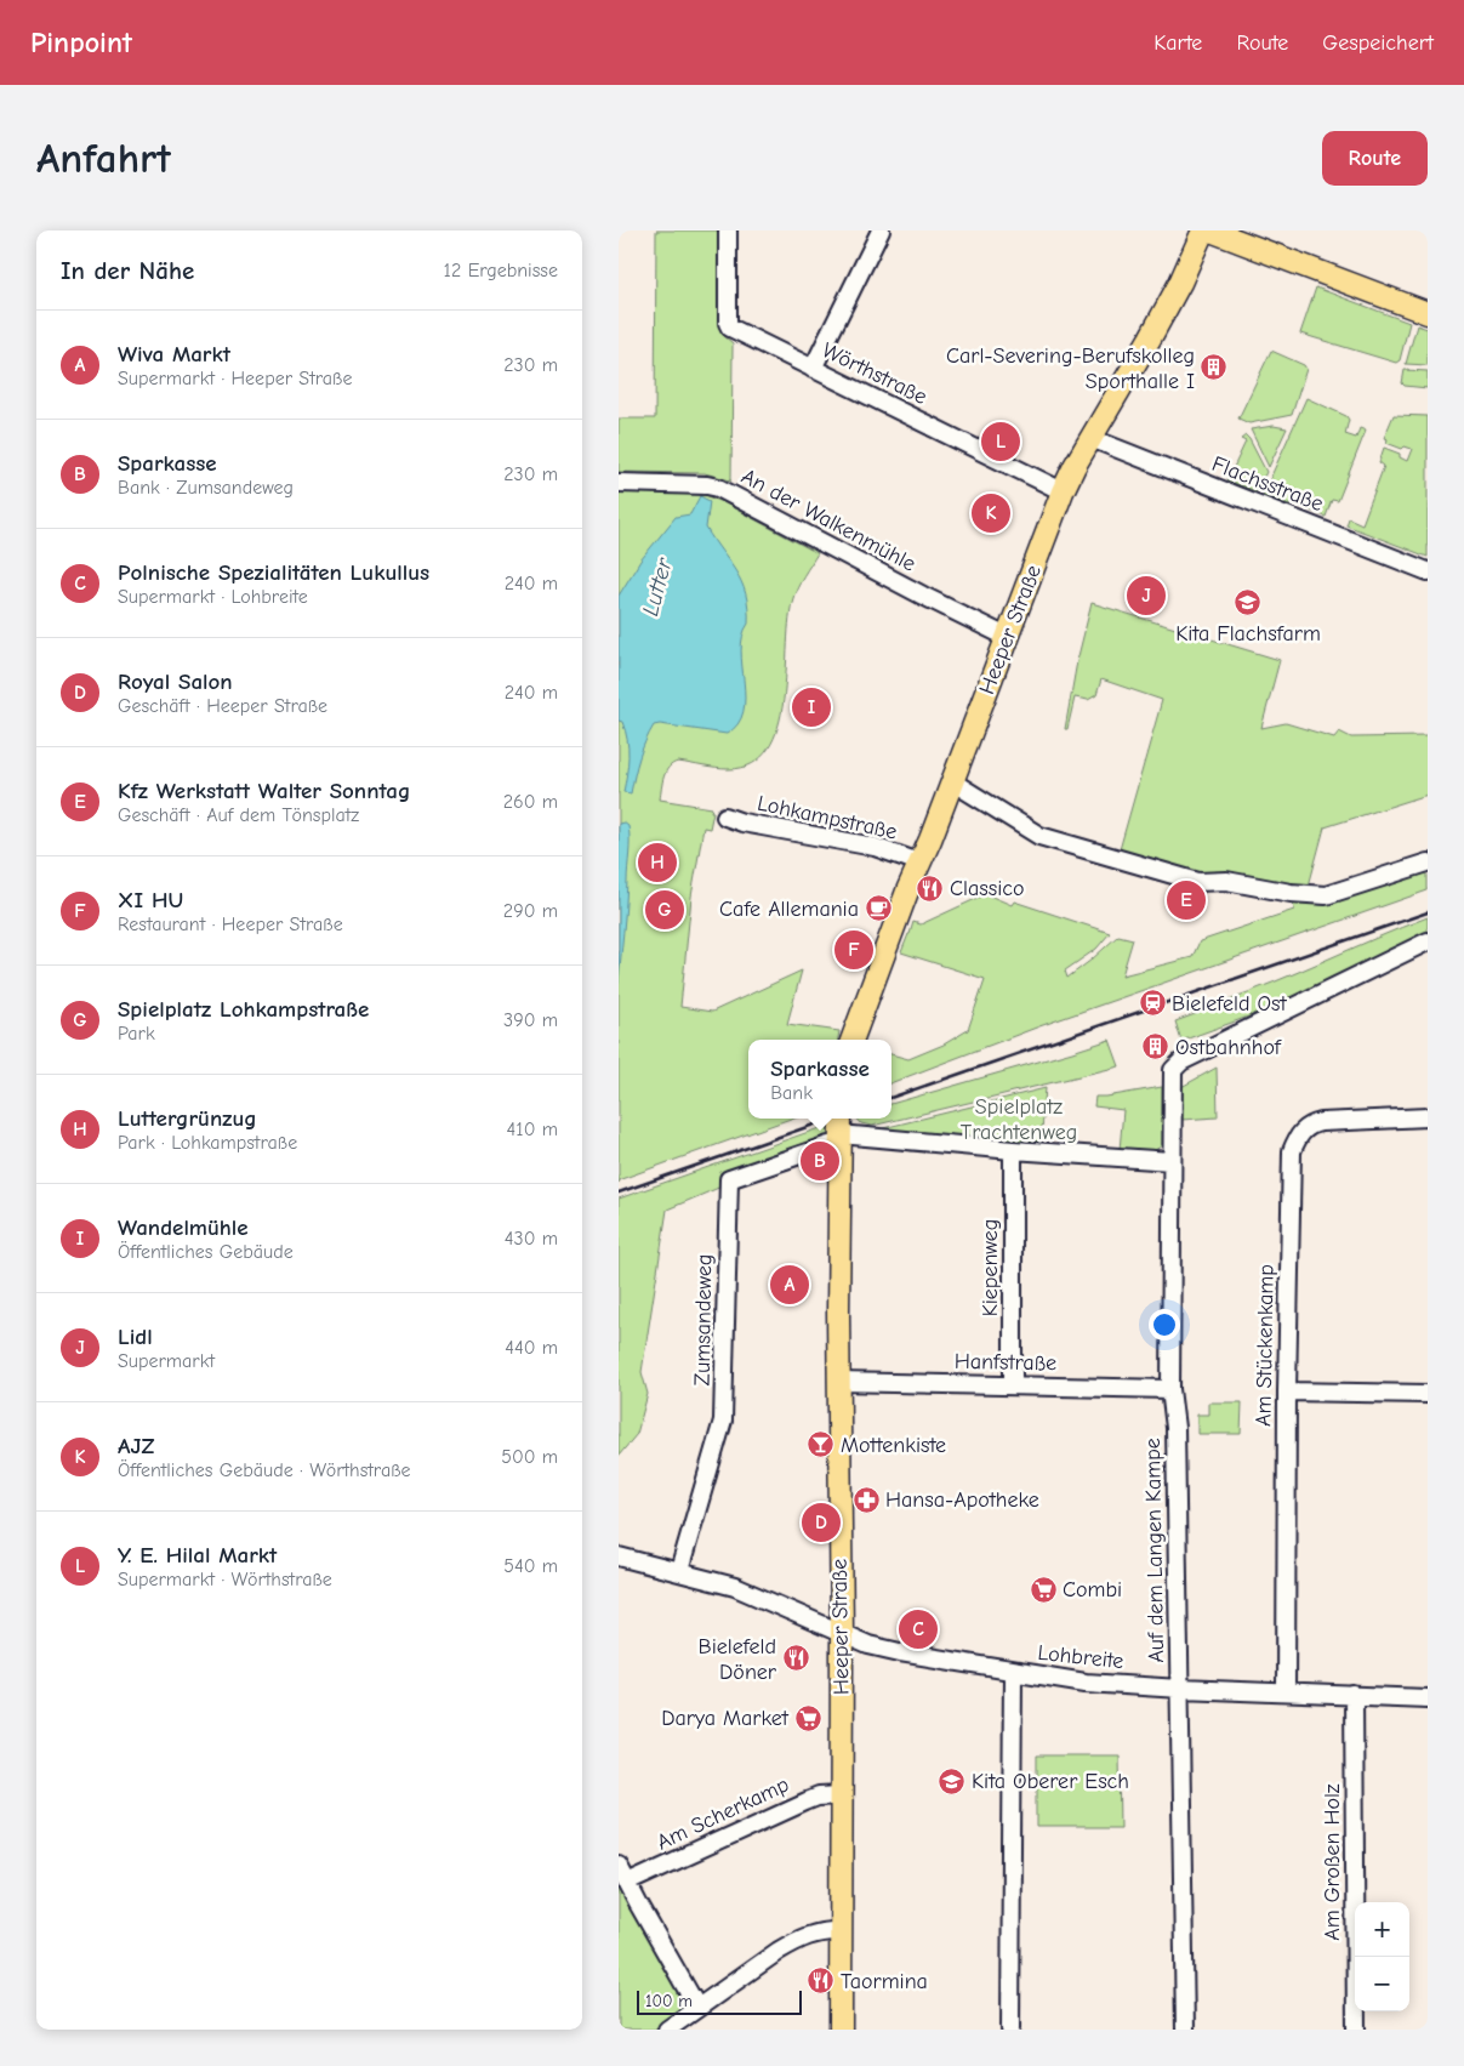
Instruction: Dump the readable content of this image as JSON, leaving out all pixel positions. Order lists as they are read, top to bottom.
{
  "streets": {
    "main road": ["Heeper Straße"],
    "street": [
      "Wörthstraße",
      "Flachsstraße",
      "An der Walkenmühle",
      "Lohkampstraße",
      "Kiepenweg",
      "Zumsandeweg",
      "Am Stückenkamp",
      "Hanfstraße",
      "Auf dem Langen Kampe",
      "Lohbreite",
      "Am Scherkamp",
      "Am Großen Holz"
    ]
  },
  "crossings": [
    ["Wörthstraße", "Heeper Straße"],
    ["Flachsstraße", "Heeper Straße"],
    ["An der Walkenmühle", "Heeper Straße"],
    ["Heeper Straße", "Lohkampstraße"],
    ["Heeper Straße", "Zumsandeweg"],
    ["Heeper Straße", "Hanfstraße"],
    ["Heeper Straße", "Lohbreite"],
    ["Heeper Straße", "Am Scherkamp"],
    ["Kiepenweg", "Hanfstraße"],
    ["Zumsandeweg", "Lohbreite"],
    ["Am Stückenkamp", "Lohbreite"],
    ["Hanfstraße", "Auf dem Langen Kampe"],
    ["Auf dem Langen Kampe", "Lohbreite"],
    ["Lohbreite", "Am Großen Holz"]
  ],
  "water": ["Lutter"],
  "parks": ["Spielplatz Trachtenweg"],
  "places": {
    "building": ["Carl-Severing-Berufskolleg Sporthalle I", "Ostbahnhof"],
    "school or university": ["Kita Flachsfarm", "Kita Oberer Esch"],
    "restaurant": ["Classico", "Bielefeld Döner", "Taormina"],
    "cafe": ["Cafe Allemania"],
    "station": ["Bielefeld Ost"],
    "bar": ["Mottenkiste"],
    "pharmacy": ["Hansa-Apotheke"],
    "supermarket": ["Combi", "Darya Market"]
  },
  "scale_bar": "100 m",
  "page": {
    "header": "Pinpoint",
    "nav": ["Karte", "Route", "Gespeichert"],
    "buttons": "Route",
    "title": "Anfahrt",
    "heading": ["In der Nähe", "12 Ergebnisse"],
    "list": [
      {
        "mark": "A",
        "name": "Wiva Markt",
        "note": "Supermarkt · Heeper Straße",
        "value": "230 m"
      },
      {
        "mark": "B",
        "name": "Sparkasse",
        "note": "Bank · Zumsandeweg",
        "value": "230 m"
      },
      {
        "mark": "C",
        "name": "Polnische Spezialitäten Lukullus",
        "note": "Supermarkt · Lohbreite",
        "value": "240 m"
      },
      {
        "mark": "D",
        "name": "Royal Salon",
        "note": "Geschäft · Heeper Straße",
        "value": "240 m"
      },
      {
        "mark": "E",
        "name": "Kfz Werkstatt Walter Sonntag",
        "note": "Geschäft · Auf dem Tönsplatz",
        "value": "260 m"
      },
      {
        "mark": "F",
        "name": "XI HU",
        "note": "Restaurant · Heeper Straße",
        "value": "290 m"
      },
      {
        "mark": "G",
        "name": "Spielplatz Lohkampstraße",
        "note": "Park",
        "value": "390 m"
      },
      {
        "mark": "H",
        "name": "Luttergrünzug",
        "note": "Park · Lohkampstraße",
        "value": "410 m"
      },
      {
        "mark": "I",
        "name": "Wandelmühle",
        "note": "Öffentliches Gebäude",
        "value": "430 m"
      },
      {
        "mark": "J",
        "name": "Lidl",
        "note": "Supermarkt",
        "value": "440 m"
      },
      {
        "mark": "K",
        "name": "AJZ",
        "note": "Öffentliches Gebäude · Wörthstraße",
        "value": "500 m"
      },
      {
        "mark": "L",
        "name": "Y. E. Hilal Markt",
        "note": "Supermarkt · Wörthstraße",
        "value": "540 m"
      }
    ],
    "pins": [
      "L",
      "K",
      "J",
      "I",
      "H",
      "E",
      "G",
      "F",
      "B",
      "A",
      "D",
      "C"
    ],
    "popup": ["Sparkasse", "Bank"],
    "map_buttons": ["+", "−"],
    "scale": "100 m"
  }
}
